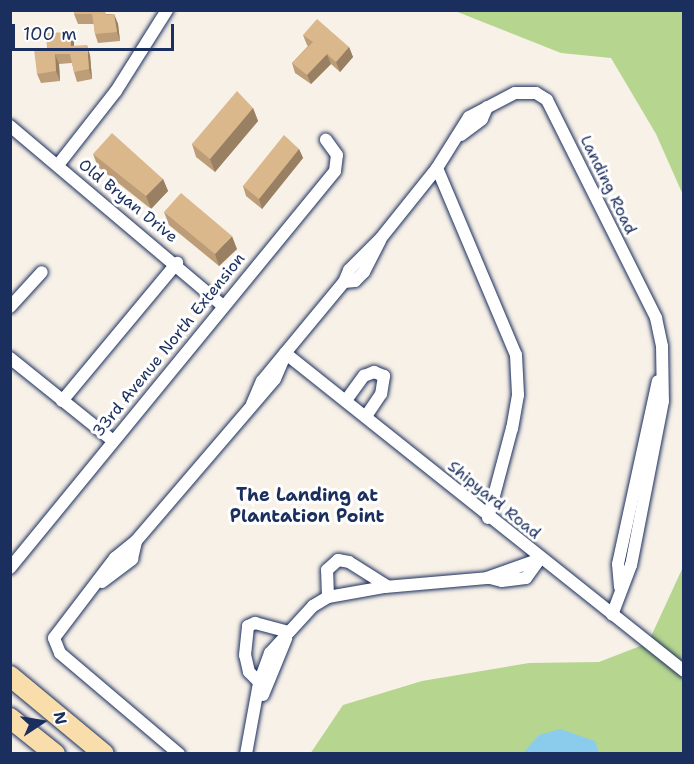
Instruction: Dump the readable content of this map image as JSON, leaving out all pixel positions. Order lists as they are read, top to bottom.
{
  "streets": {
    "street": [
      "Landing Road",
      "Old Bryan Drive",
      "33rd Avenue North Extension",
      "Shipyard Road"
    ]
  },
  "crossings": [
    ["Landing Road", "Shipyard Road"],
    ["Old Bryan Drive", "33rd Avenue North Extension"]
  ],
  "districts": ["The Landing at Plantation Point"],
  "scale_bar": "100 m",
  "north": "right"
}
